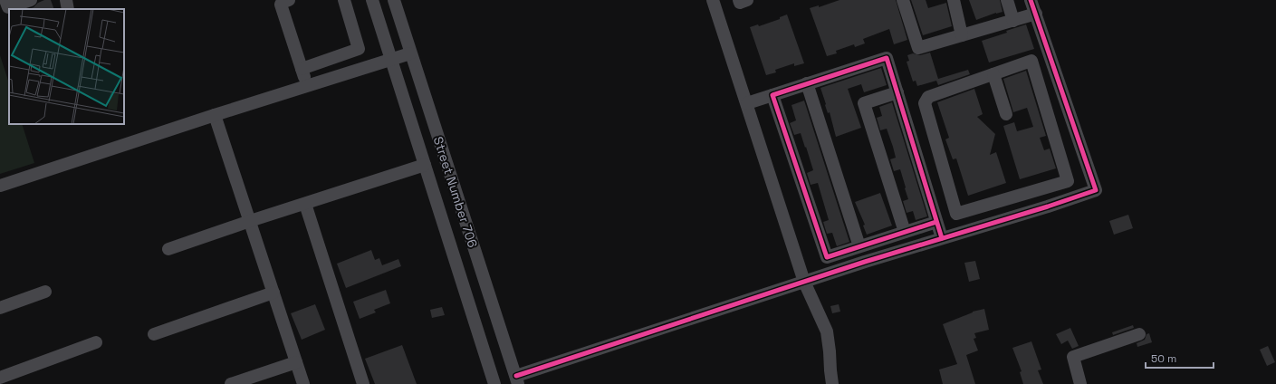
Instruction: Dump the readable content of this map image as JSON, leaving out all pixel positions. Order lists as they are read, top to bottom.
{
  "streets": {
    "street": ["Street Number 706"]
  },
  "scale_bar": "50 m"
}
